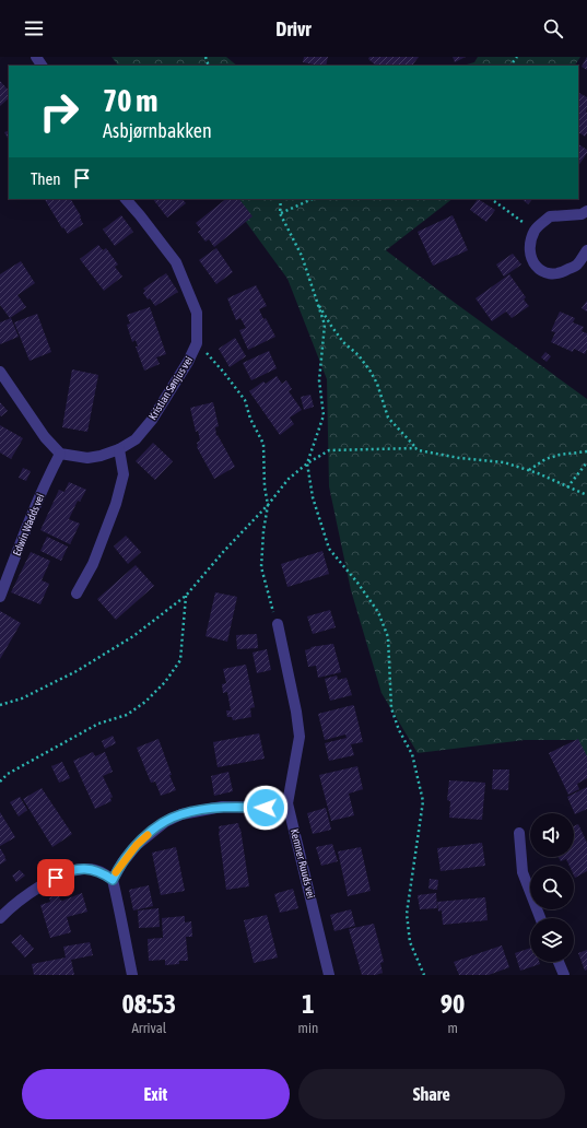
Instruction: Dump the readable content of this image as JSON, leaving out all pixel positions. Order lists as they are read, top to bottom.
{
  "streets": {
    "street": ["Kristian Sønjus vei", "Edwin Wadds vei", "Kemner Ruuds vei"]
  },
  "crossings": [
    ["Kristian Sønjus vei", "Edwin Wadds vei"]
  ],
  "page": {
    "header": "Drivr",
    "turn": ["70 m", "Asbjørnbakken"],
    "then": "Then",
    "eta": [
      "08:53",
      "Arrival",
      "1",
      "min",
      "90",
      "m"
    ],
    "buttons": ["Exit", "Share"]
  }
}
